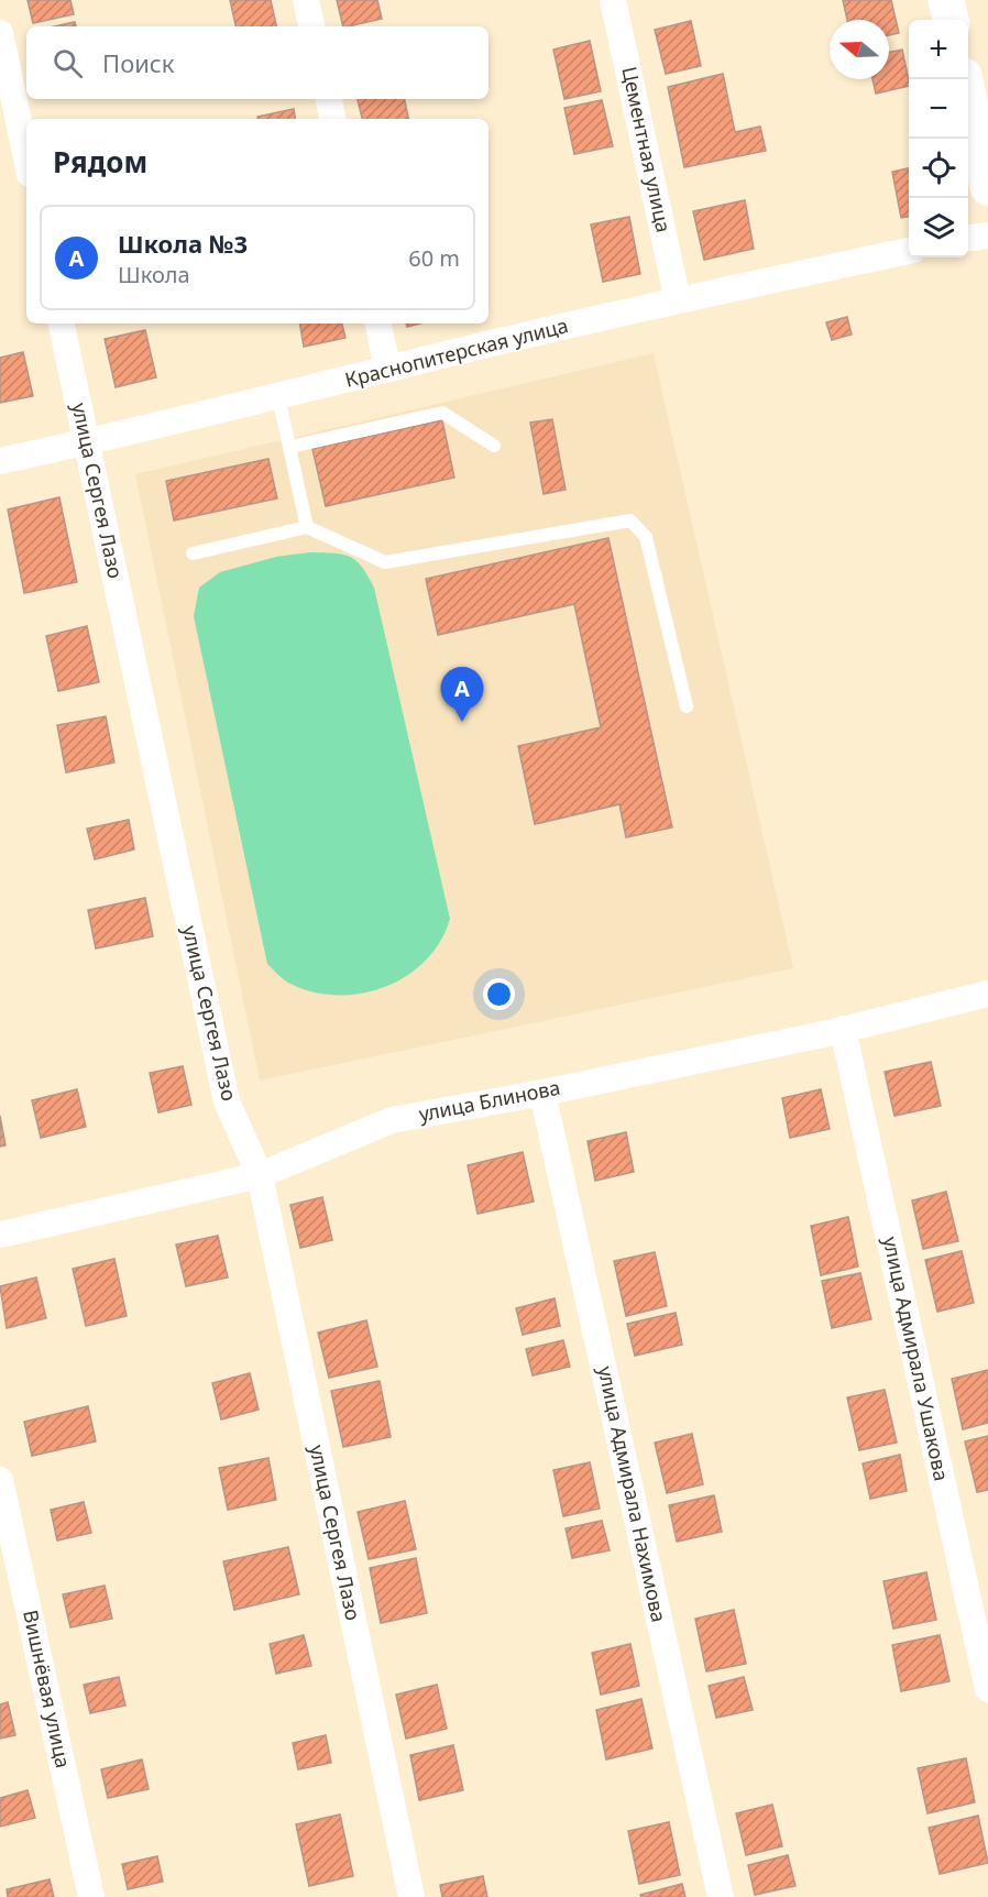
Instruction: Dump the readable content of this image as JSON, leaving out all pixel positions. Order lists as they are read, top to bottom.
{
  "streets": {
    "street": [
      "Цементная улица",
      "Краснопитерская улица",
      "улица Сергея Лазо",
      "улица Блинова",
      "улица Адмирала Ушакова",
      "улица Адмирала Нахимова",
      "Вишнёвая улица"
    ]
  },
  "crossings": [
    ["Цементная улица", "Краснопитерская улица"],
    ["Краснопитерская улица", "улица Сергея Лазо"],
    ["улица Сергея Лазо", "улица Блинова"],
    ["улица Блинова", "улица Адмирала Ушакова"],
    ["улица Блинова", "улица Адмирала Нахимова"]
  ],
  "north": "left",
  "page": {
    "map_buttons": ["+", "−"],
    "search": "Поиск",
    "heading": "Рядом",
    "list": [
      {
        "mark": "A",
        "name": "Школа №3",
        "note": "Школа",
        "value": "60 m"
      }
    ],
    "pins": "A"
  }
}
